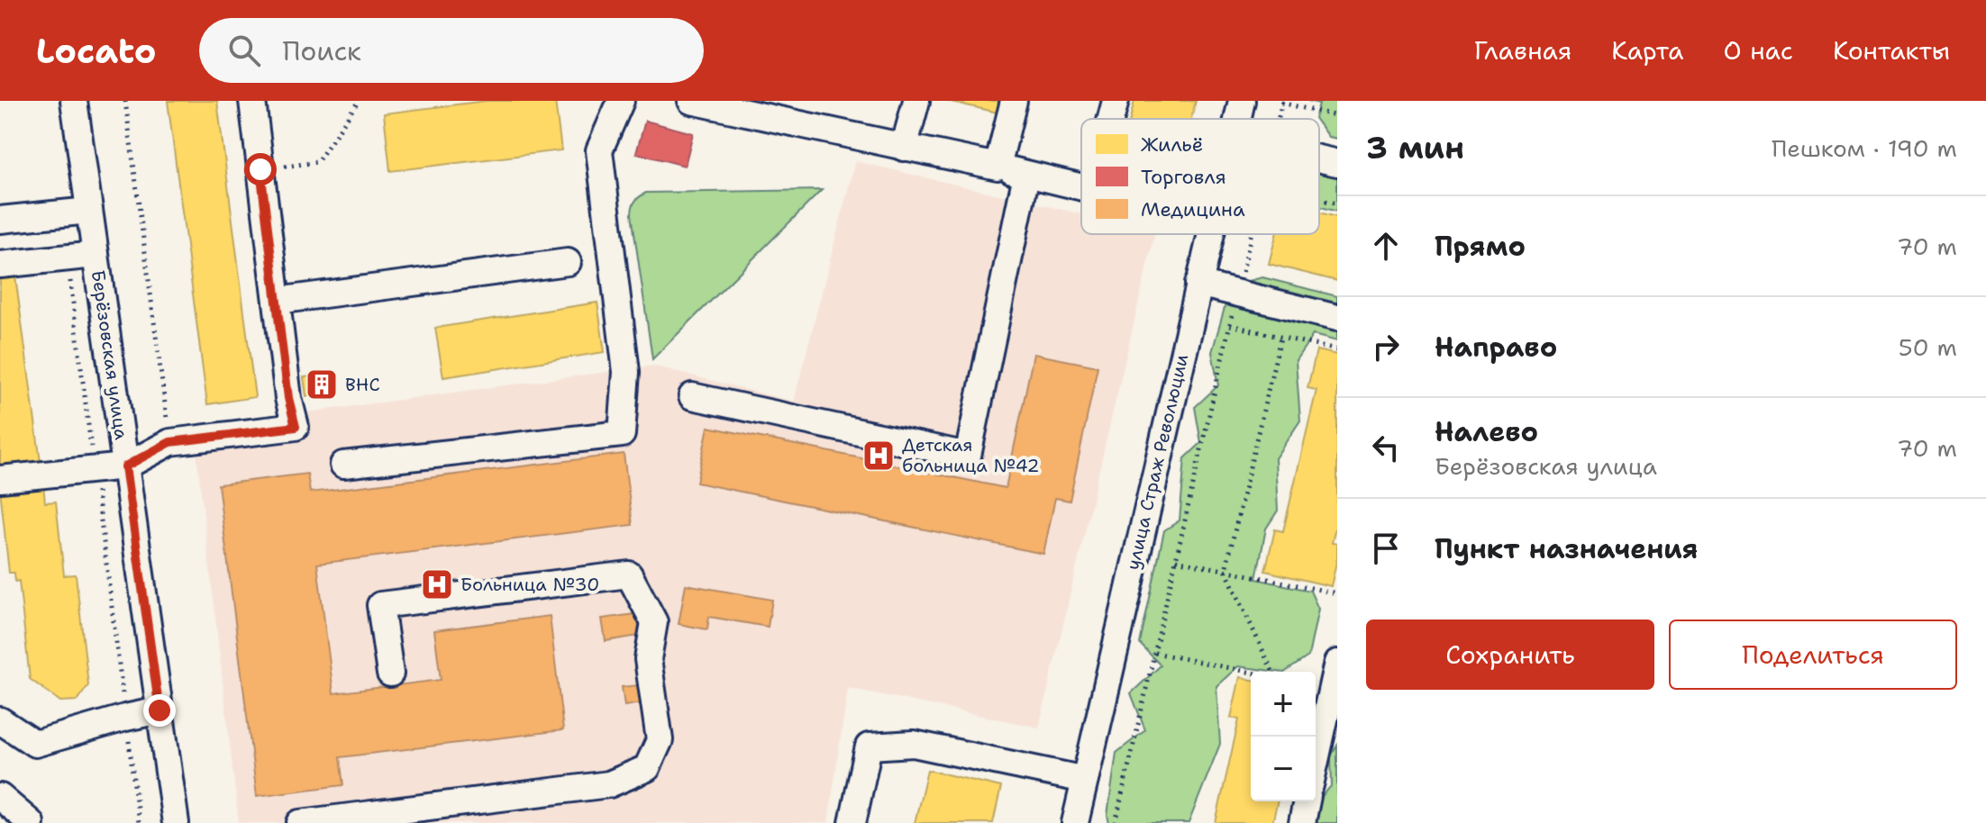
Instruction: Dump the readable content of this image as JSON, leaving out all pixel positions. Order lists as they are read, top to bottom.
{
  "streets": {
    "street": ["Берёзовская улица", "улица Страж Революции"]
  },
  "places": {
    "building": ["ВНС"],
    "hospital": ["Детская больница №42", "Больница №30"]
  },
  "legend": ["Жильё", "Торговля", "Медицина"],
  "page": {
    "header": "Locato",
    "search": "Поиск",
    "nav": [
      "Главная",
      "Карта",
      "О нас",
      "Контакты"
    ],
    "heading": ["3 мин", "Пешком · 190 m"],
    "list": [
      ["Прямо", "70 m"],
      ["Направо", "50 m"],
      ["Налево", "Берёзовская улица", "70 m"],
      "Пункт назначения"
    ],
    "buttons": ["Сохранить", "Поделиться"],
    "map_buttons": ["+", "−"]
  }
}
